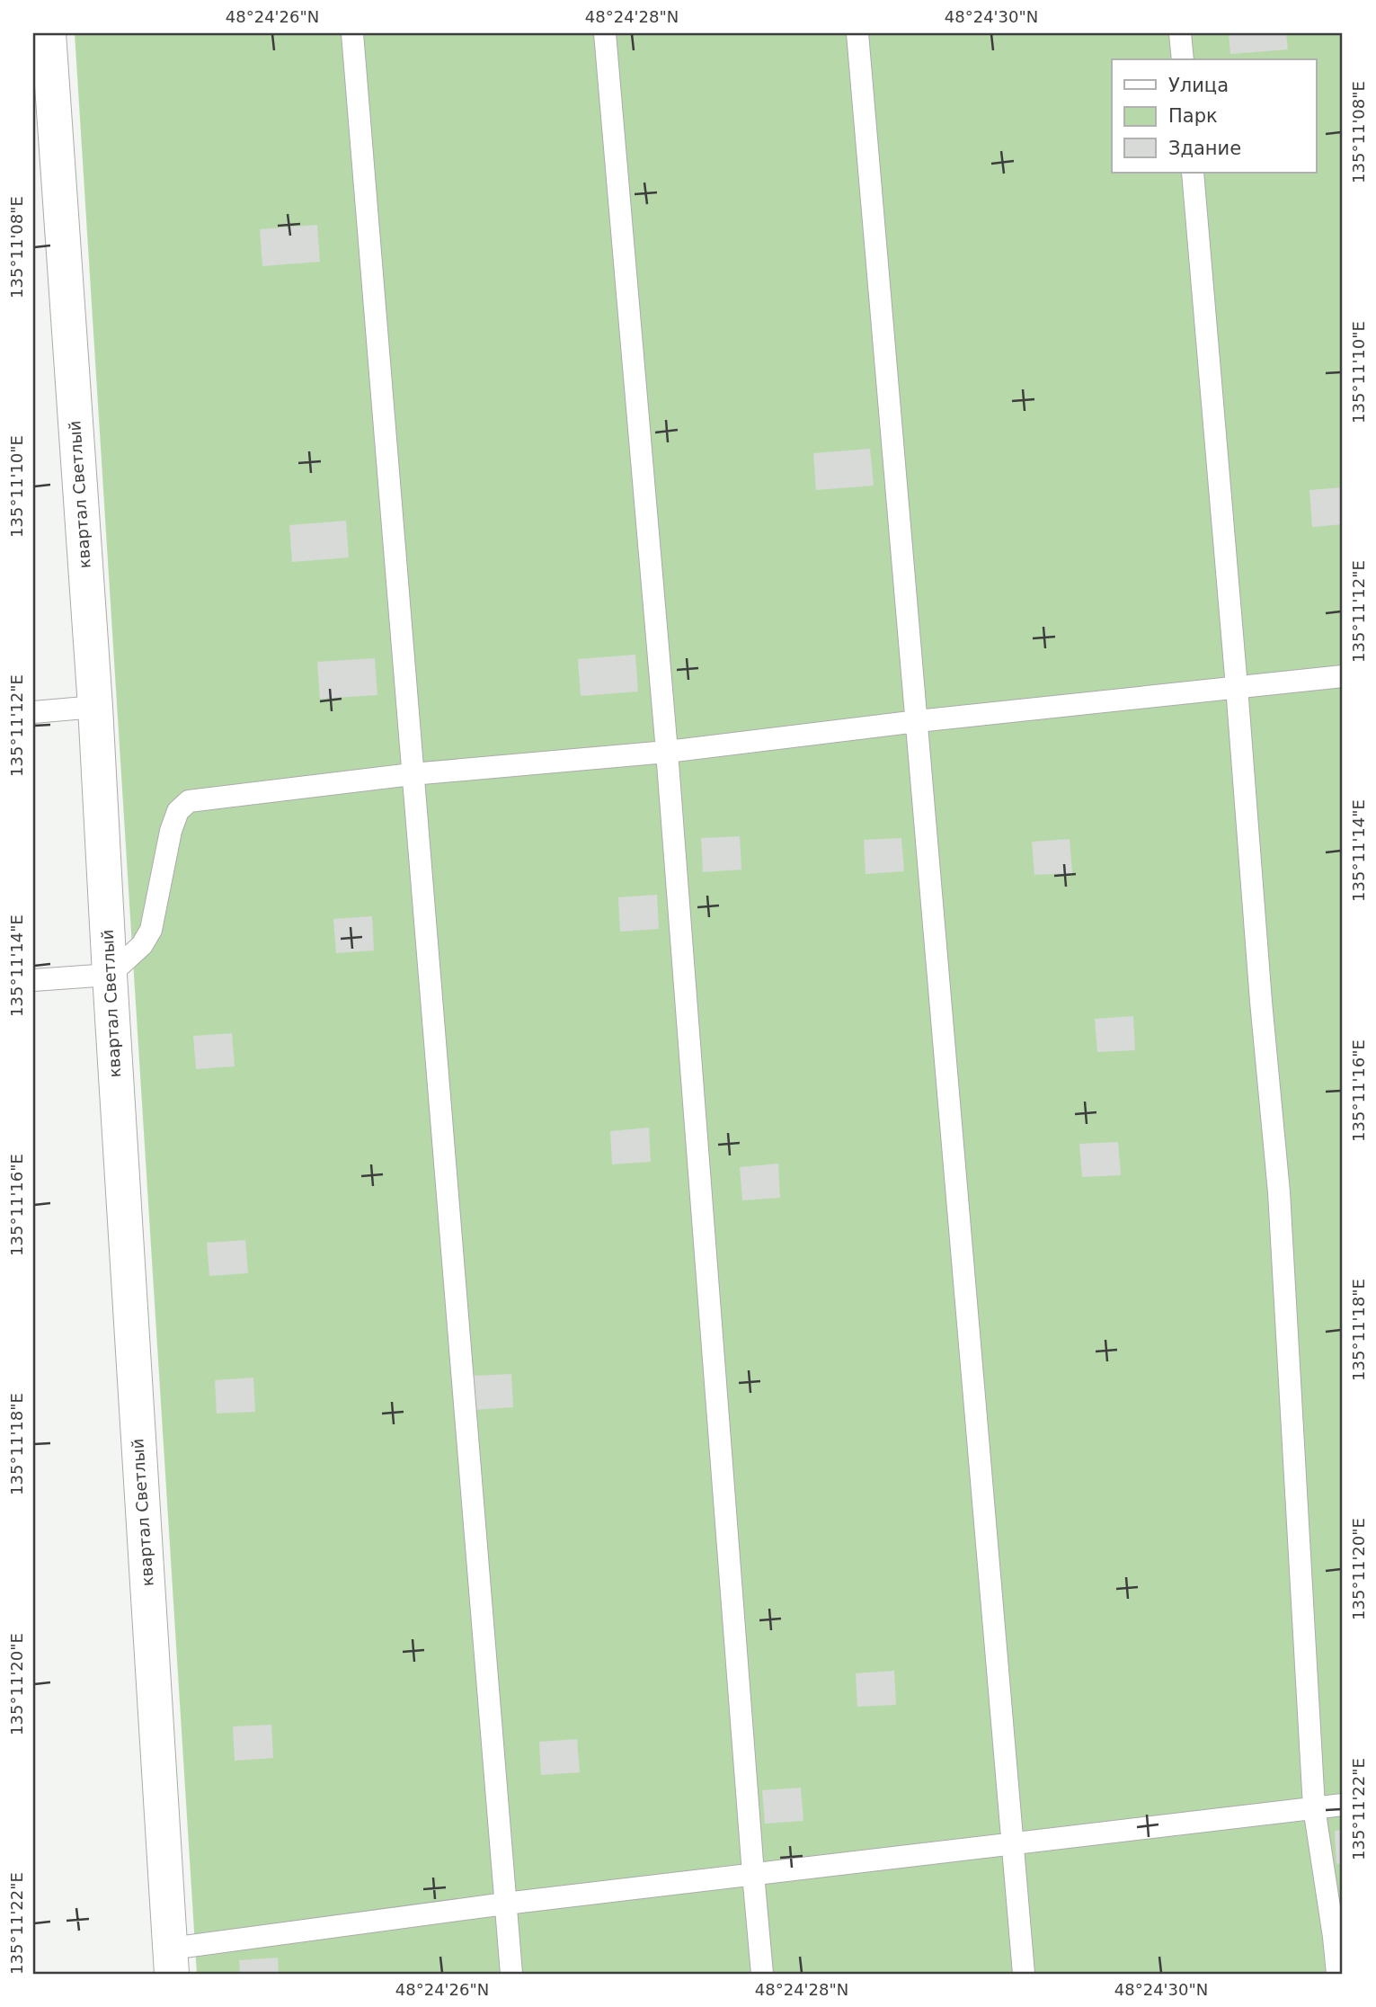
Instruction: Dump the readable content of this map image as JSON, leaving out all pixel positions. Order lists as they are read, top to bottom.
{
  "streets": {
    "street": ["квартал Светлый"]
  },
  "legend": ["Улица", "Парк", "Здание"],
  "coordinates": [
    "48°24'26\"N",
    "48°24'28\"N",
    "48°24'30\"N",
    "135°11'08\"E",
    "135°11'10\"E",
    "135°11'12\"E",
    "135°11'14\"E",
    "135°11'16\"E",
    "135°11'18\"E",
    "135°11'20\"E",
    "135°11'22\"E"
  ]
}
